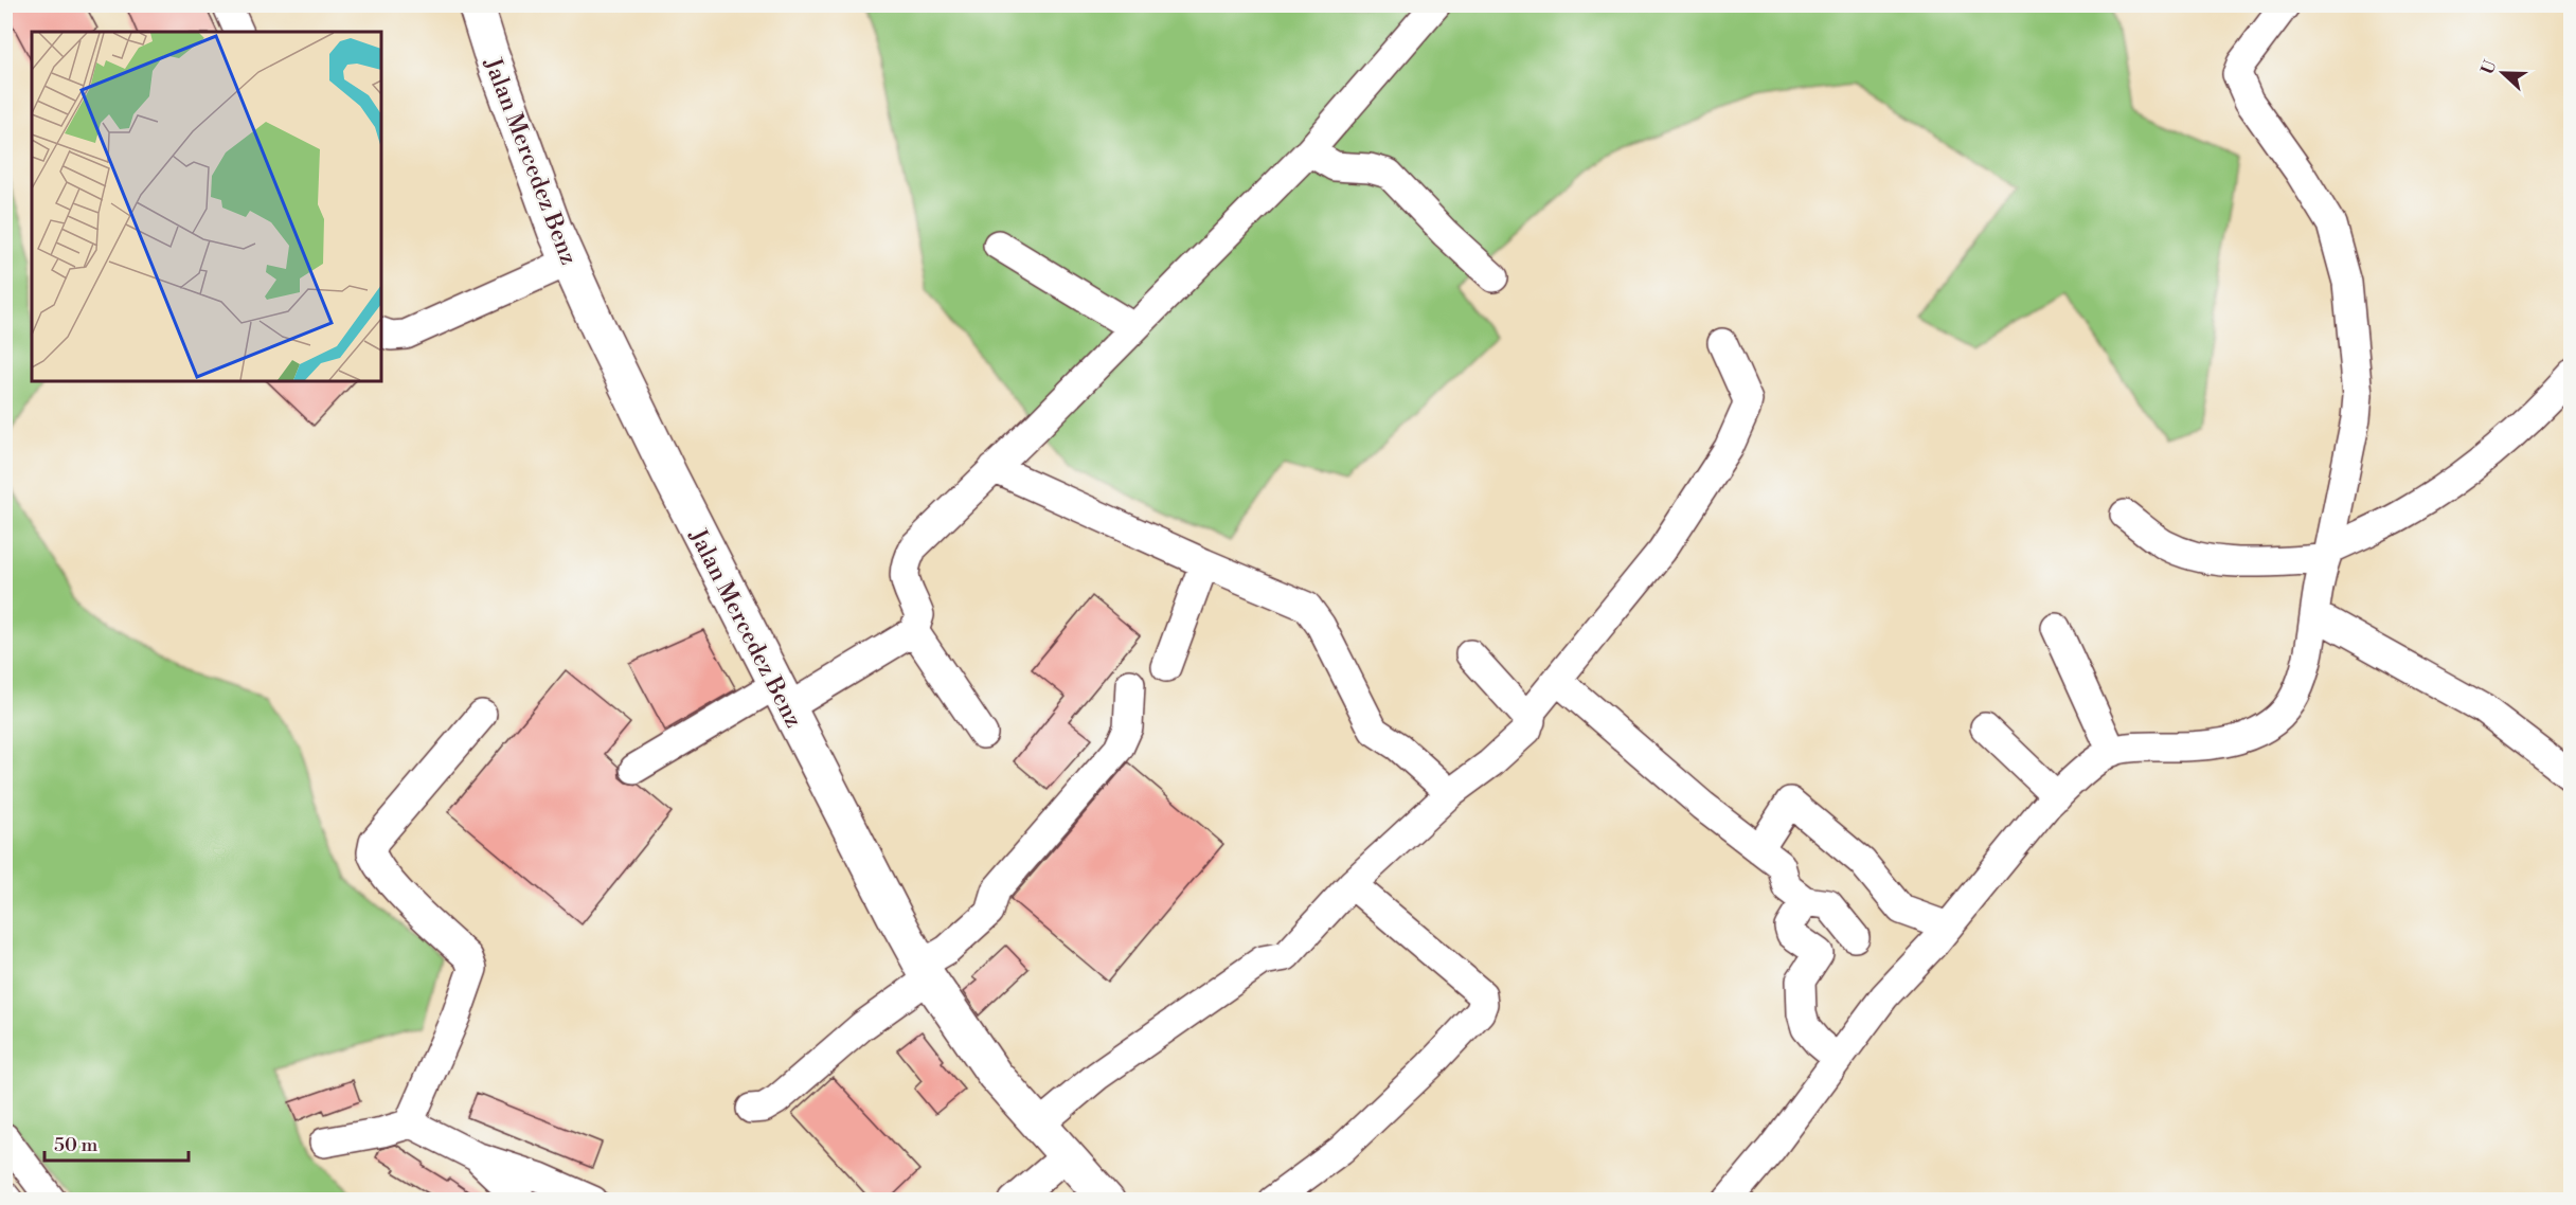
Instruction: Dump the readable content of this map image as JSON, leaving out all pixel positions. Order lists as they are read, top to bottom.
{
  "streets": {
    "main road": ["Jalan Mercedez Benz"]
  },
  "scale_bar": "50 m",
  "north": "left"
}
